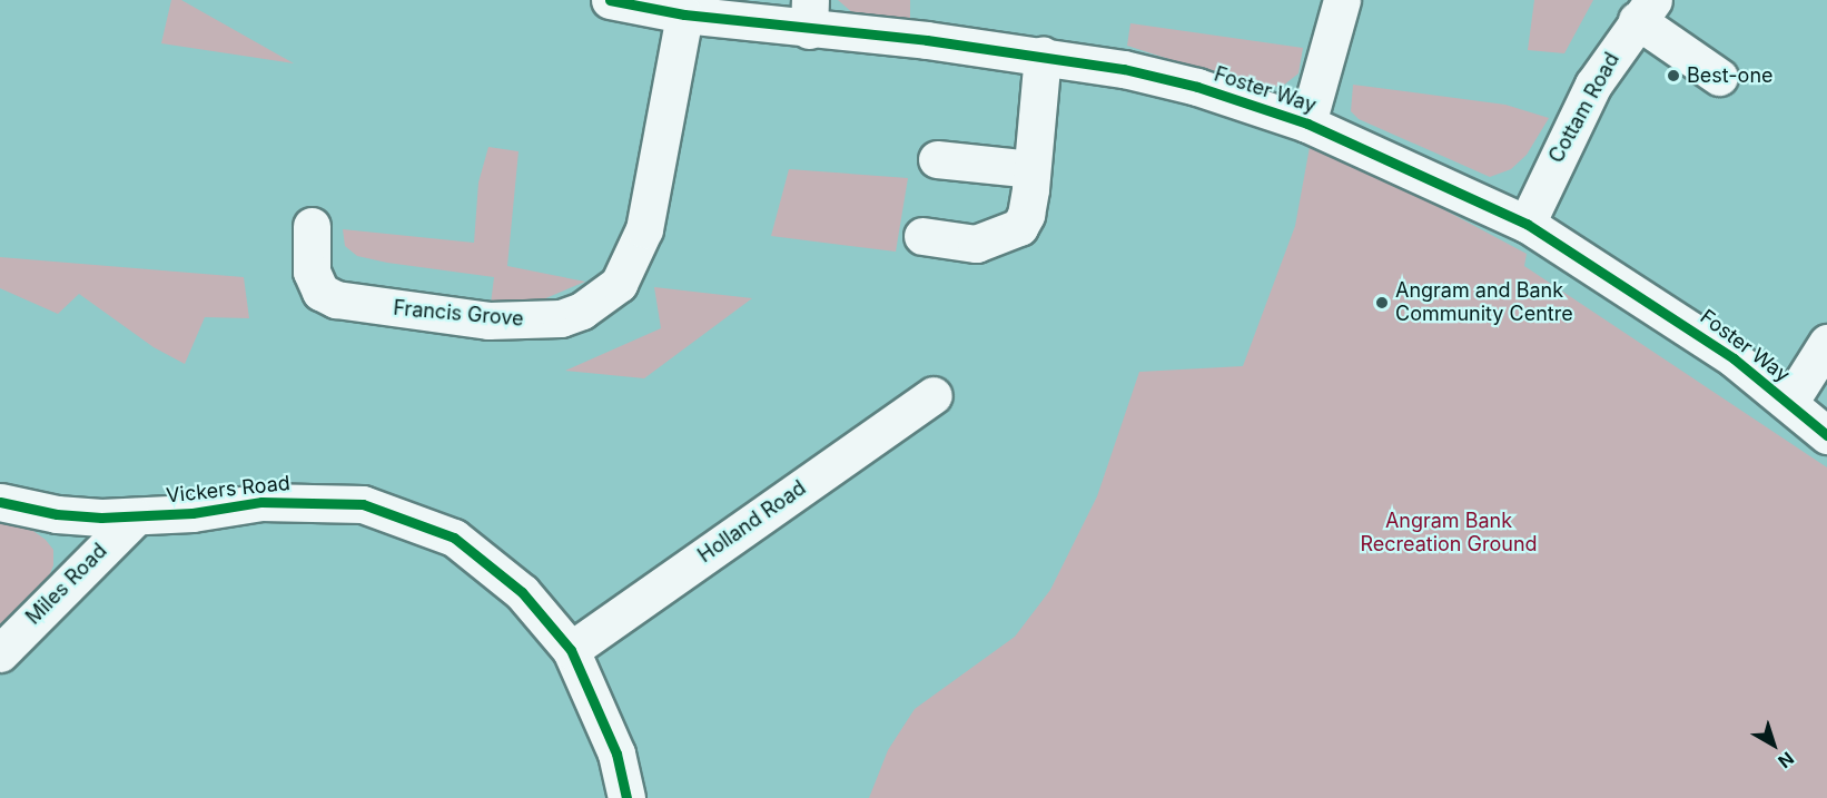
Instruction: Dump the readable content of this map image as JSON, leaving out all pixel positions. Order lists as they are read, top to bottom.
{
  "streets": {
    "street": [
      "Foster Way",
      "Cottam Road",
      "Francis Grove",
      "Vickers Road",
      "Holland Road",
      "Miles Road"
    ]
  },
  "crossings": [
    ["Foster Way", "Cottam Road"],
    ["Foster Way", "Francis Grove"],
    ["Vickers Road", "Holland Road"],
    ["Vickers Road", "Miles Road"]
  ],
  "parks": ["Angram Bank Recreation Ground"],
  "places": ["Best-one", "Angram and Bank Community Centre"],
  "north": "bottom right"
}
